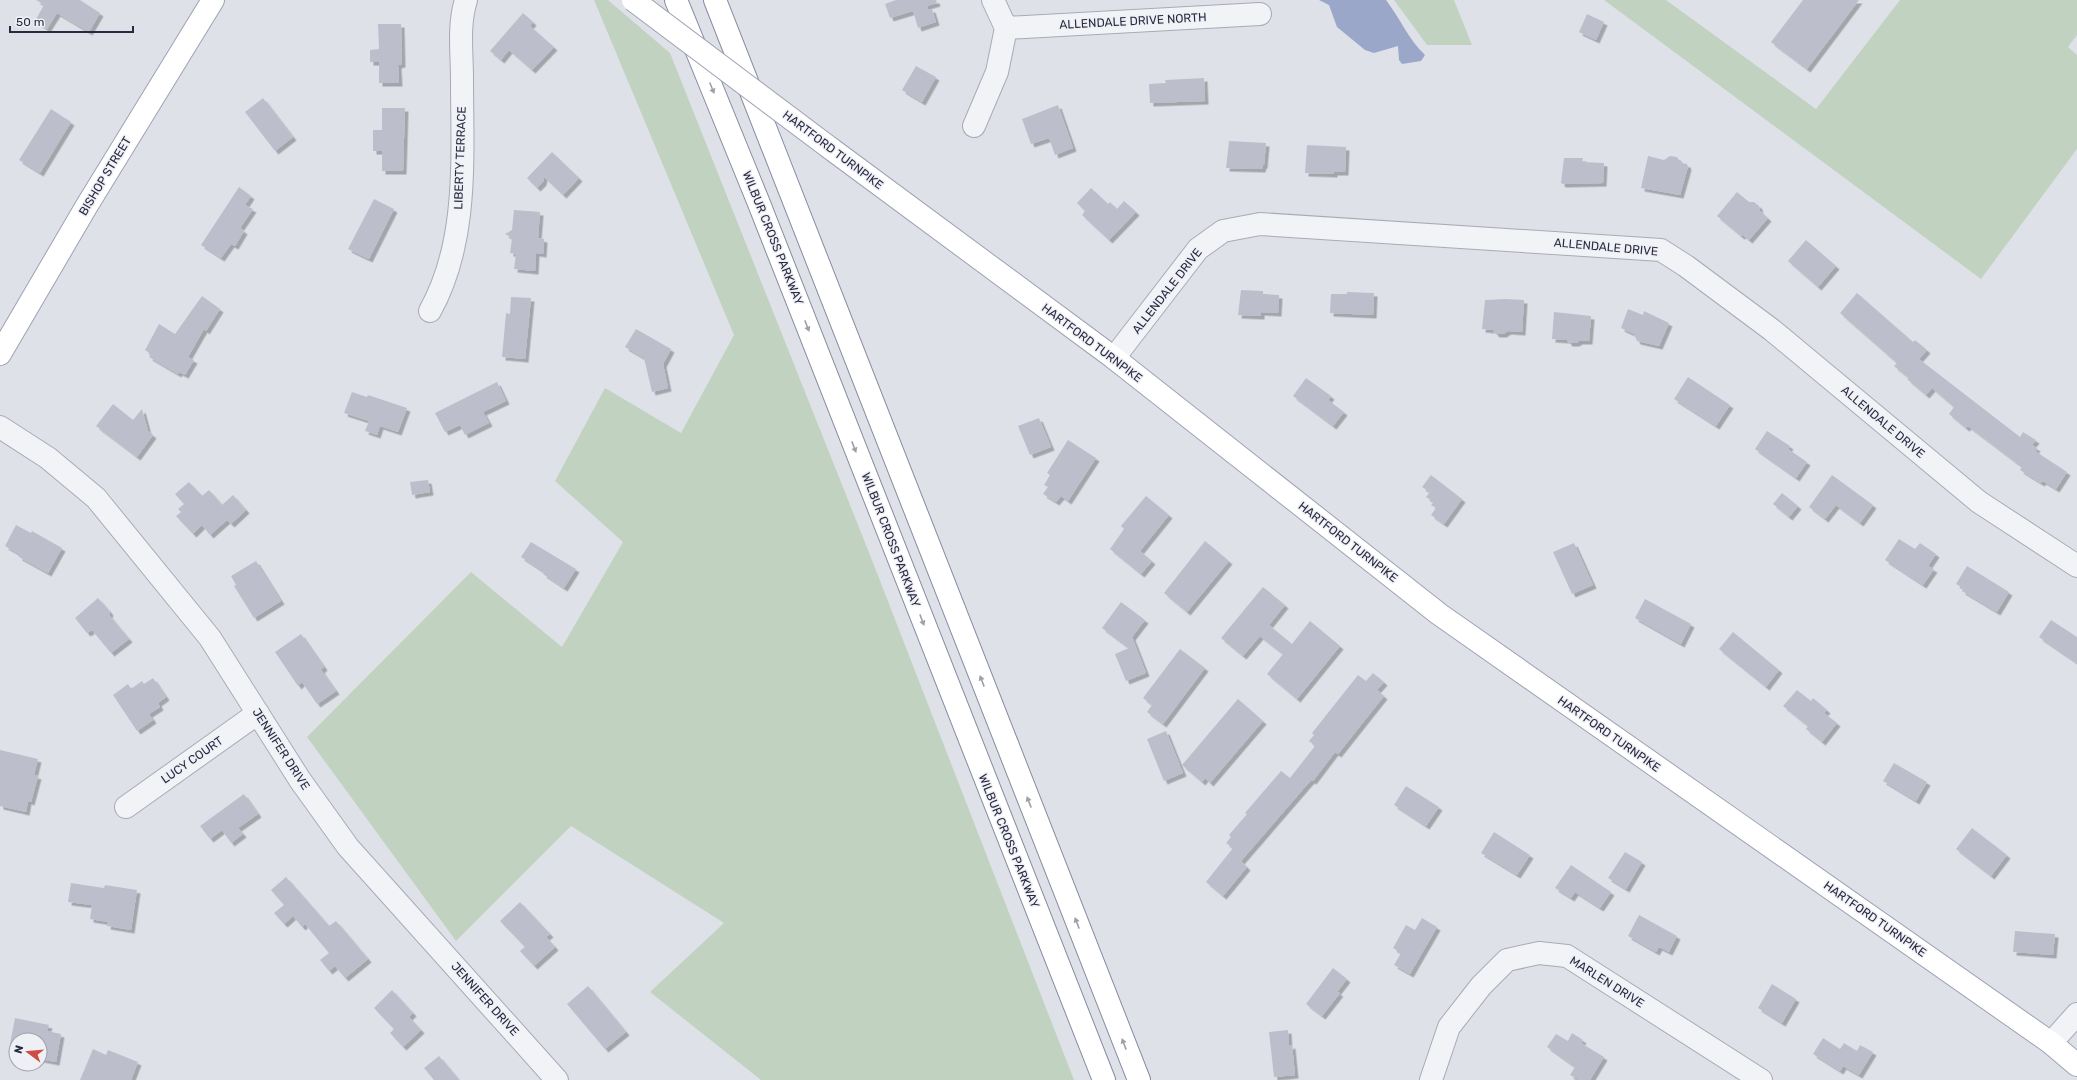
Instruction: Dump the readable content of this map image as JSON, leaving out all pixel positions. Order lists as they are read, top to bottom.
{
  "streets": {
    "main road": ["HARTFORD TURNPIKE", "BISHOP STREET", "WILBUR CROSS PARKWAY"],
    "street": [
      "ALLENDALE DRIVE NORTH",
      "LIBERTY TERRACE",
      "ALLENDALE DRIVE",
      "JENNIFER DRIVE",
      "LUCY COURT",
      "MARLEN DRIVE"
    ]
  },
  "crossings": [
    ["HARTFORD TURNPIKE", "ALLENDALE DRIVE"],
    ["JENNIFER DRIVE", "LUCY COURT"]
  ],
  "scale_bar": "50 m",
  "north": "left"
}
